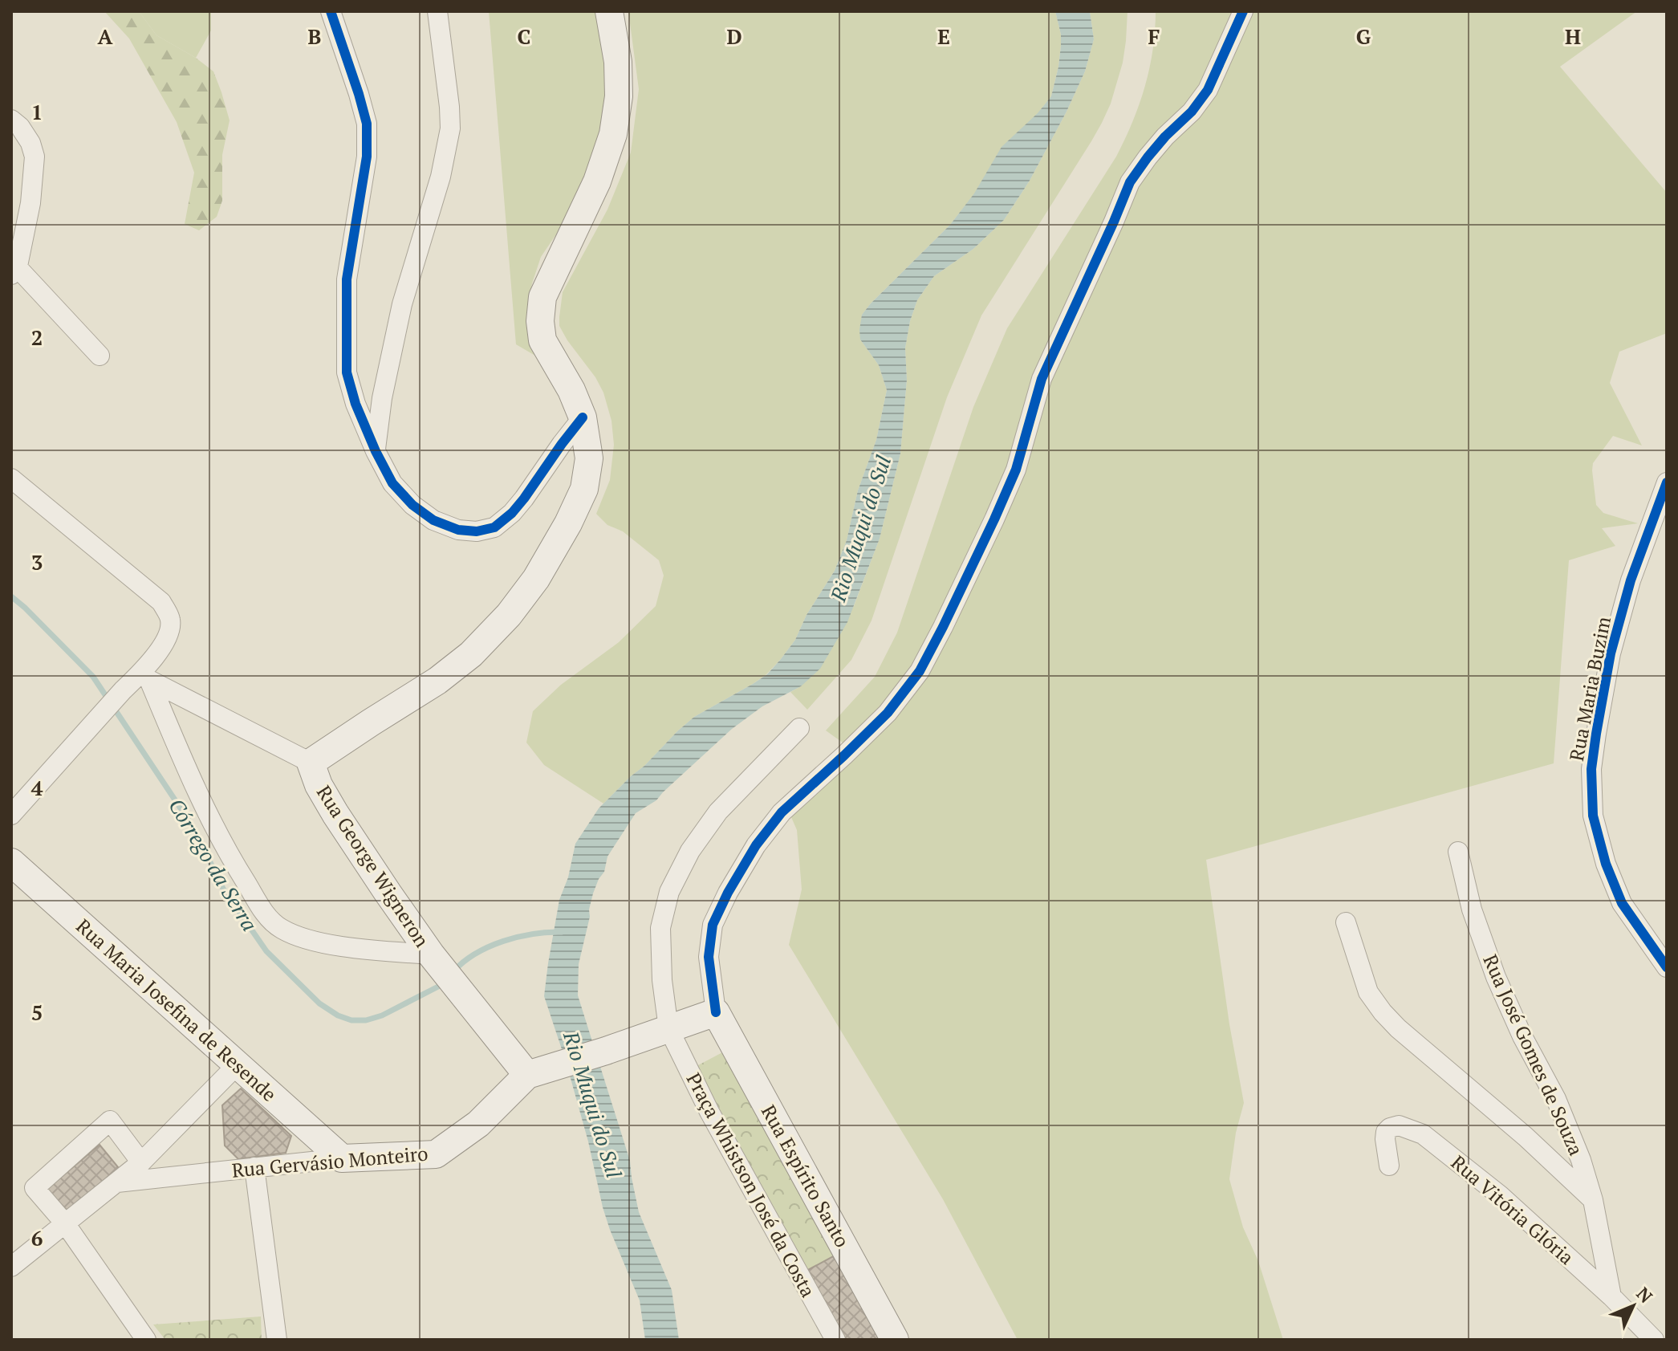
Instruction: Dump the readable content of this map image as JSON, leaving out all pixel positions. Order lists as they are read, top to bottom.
{
  "streets": {
    "main road": [
      "Rua George Wigneron",
      "Rua Maria Josefina de Resende",
      "Rua Gervásio Monteiro",
      "Rua Espírito Santo"
    ],
    "street": [
      "Rua Maria Buzim",
      "Rua José Gomes de Souza",
      "Praça Whistson José da Costa",
      "Rua Vitória Glória"
    ]
  },
  "crossings": [
    ["Rua George Wigneron", "Rua Gervásio Monteiro"],
    ["Rua Maria Josefina de Resende", "Rua Gervásio Monteiro"],
    ["Rua José Gomes de Souza", "Rua Vitória Glória"]
  ],
  "water": ["Rio Muqui do Sul", "Córrego da Serra"],
  "north": "top right",
  "grid": {
    "columns": [
      "A",
      "B",
      "C",
      "D",
      "E",
      "F",
      "G",
      "H"
    ],
    "rows": [
      "1",
      "2",
      "3",
      "4",
      "5",
      "6"
    ]
  }
}
